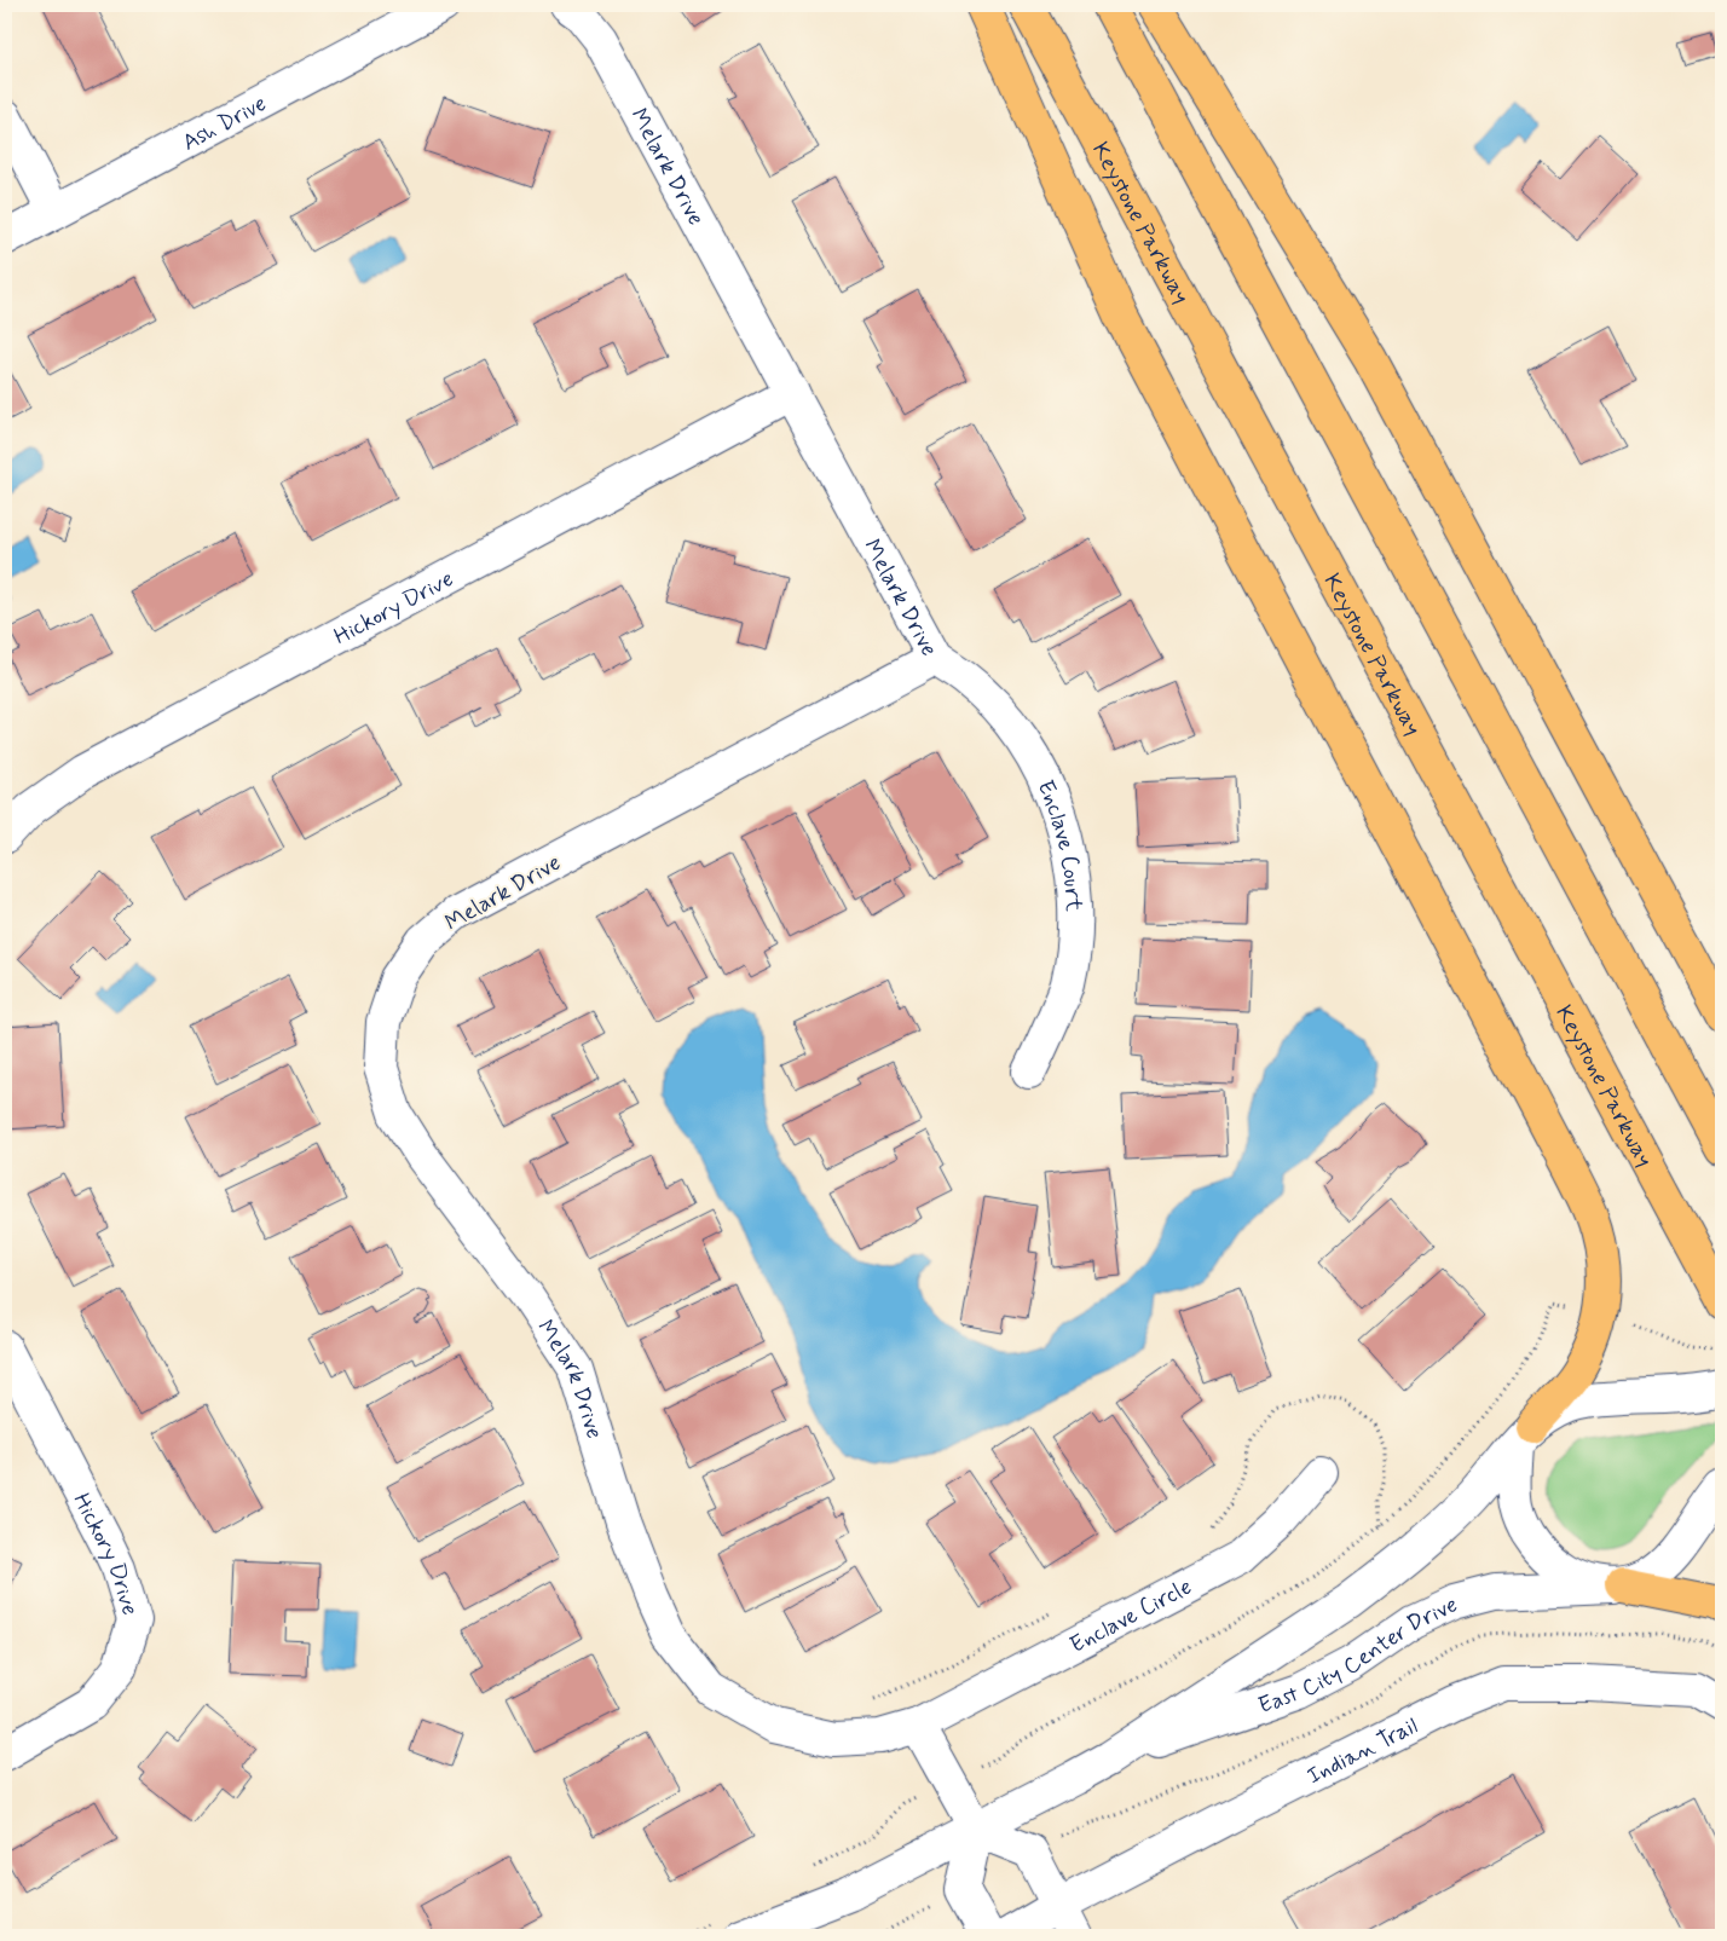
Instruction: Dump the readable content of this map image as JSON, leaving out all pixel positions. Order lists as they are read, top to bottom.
{
  "streets": {
    "highway": ["Keystone Parkway"],
    "street": [
      "Ash Drive",
      "Melark Drive",
      "Hickory Drive",
      "Enclave Court",
      "Enclave Circle",
      "East City Center Drive",
      "Indian Trail"
    ]
  },
  "crossings": [
    ["Melark Drive", "Hickory Drive"],
    ["Melark Drive", "Enclave Court"],
    ["Melark Drive", "Enclave Circle"]
  ]
}
